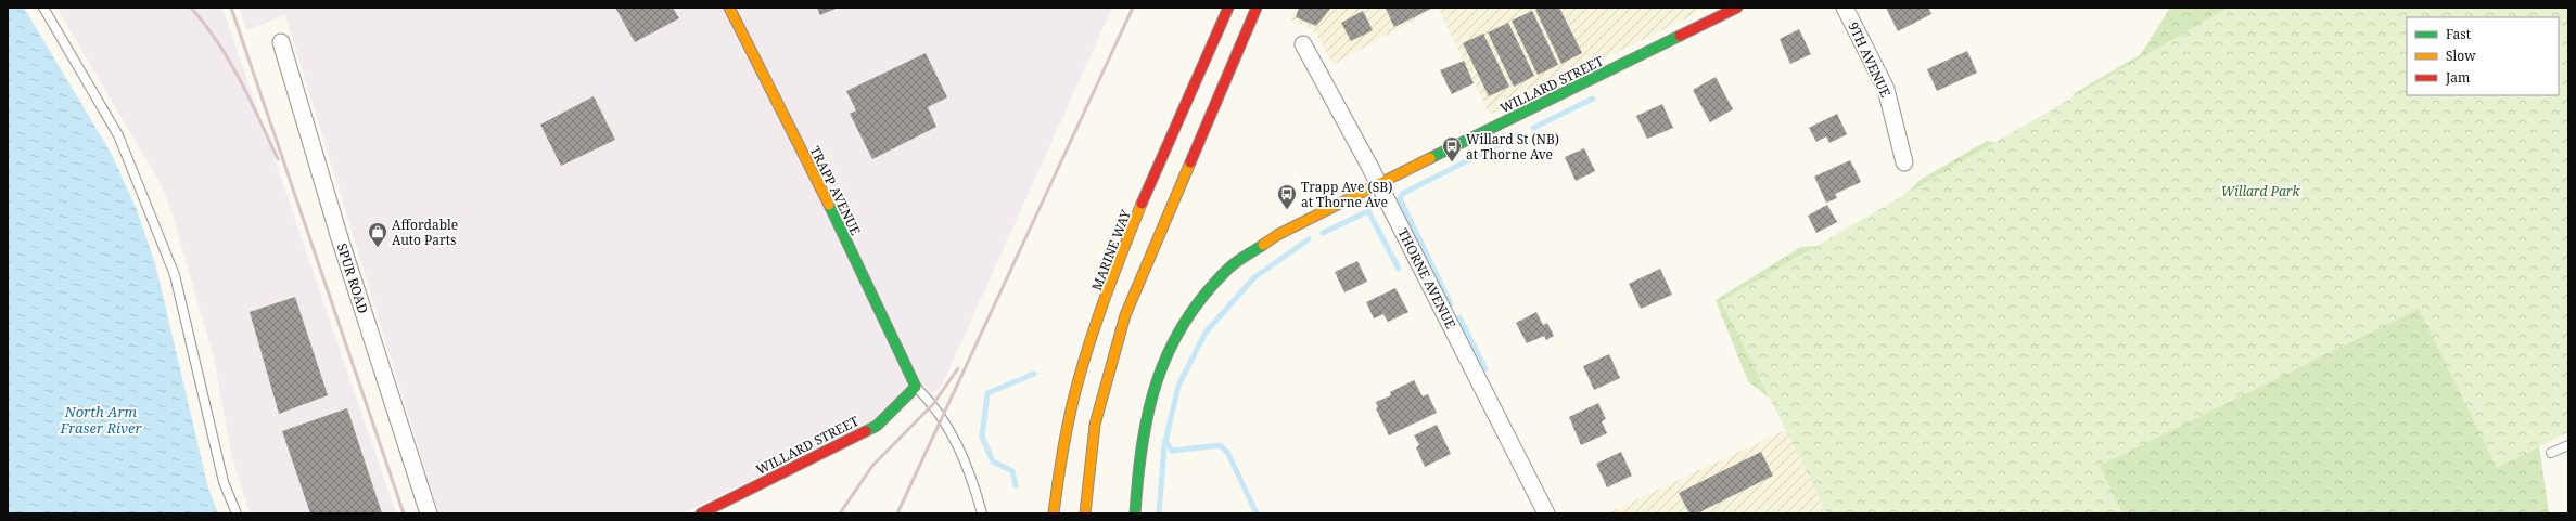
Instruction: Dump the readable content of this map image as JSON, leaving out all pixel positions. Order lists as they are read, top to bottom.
{
  "streets": {
    "street": [
      "9TH AVENUE",
      "WILLARD STREET",
      "TRAPP AVENUE",
      "MARINE WAY",
      "SPUR ROAD",
      "THORNE AVENUE"
    ]
  },
  "crossings": [
    ["WILLARD STREET", "TRAPP AVENUE"],
    ["WILLARD STREET", "THORNE AVENUE"]
  ],
  "water": ["North Arm Fraser River"],
  "parks": ["Willard Park"],
  "places": {
    "bus stop": ["Willard St (NB) at Thorne Ave", "Trapp Ave (SB) at Thorne Ave"],
    "shop": ["Affordable Auto Parts"]
  },
  "legend": ["Fast", "Slow", "Jam"]
}
